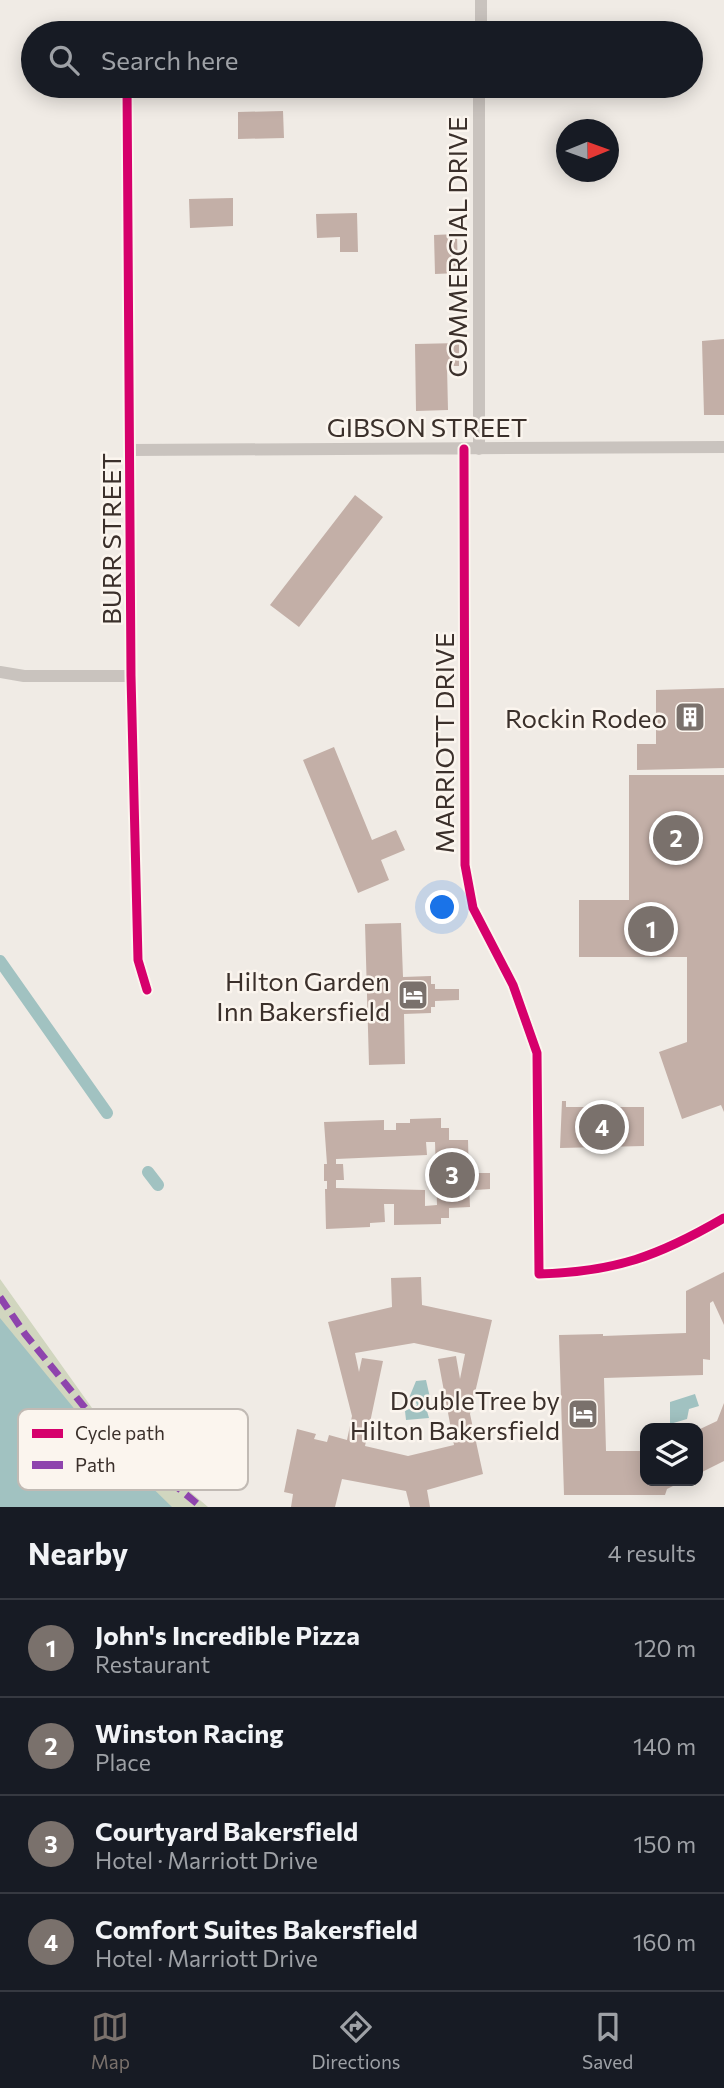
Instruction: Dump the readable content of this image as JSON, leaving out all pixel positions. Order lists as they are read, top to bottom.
{
  "streets": {
    "street": [
      "COMMERCIAL DRIVE",
      "GIBSON STREET",
      "BURR STREET",
      "MARRIOTT DRIVE"
    ]
  },
  "crossings": [
    ["COMMERCIAL DRIVE", "GIBSON STREET"],
    ["GIBSON STREET", "BURR STREET"],
    ["GIBSON STREET", "MARRIOTT DRIVE"]
  ],
  "places": {
    "building": ["Rockin Rodeo"],
    "hotel": ["Hilton Garden Inn Bakersfield", "DoubleTree by Hilton Bakersfield"]
  },
  "legend": ["Cycle path", "Path"],
  "north": "right",
  "page": {
    "search": "Search here",
    "pins": [
      "2",
      "1",
      "4",
      "3"
    ],
    "heading": ["Nearby", "4 results"],
    "list": [
      {
        "mark": "1",
        "name": "John's Incredible Pizza",
        "note": "Restaurant",
        "value": "120 m"
      },
      {
        "mark": "2",
        "name": "Winston Racing",
        "note": "Place",
        "value": "140 m"
      },
      {
        "mark": "3",
        "name": "Courtyard Bakersfield",
        "note": "Hotel · Marriott Drive",
        "value": "150 m"
      },
      {
        "mark": "4",
        "name": "Comfort Suites Bakersfield",
        "note": "Hotel · Marriott Drive",
        "value": "160 m"
      }
    ],
    "nav": ["Map", "Directions", "Saved"]
  }
}
